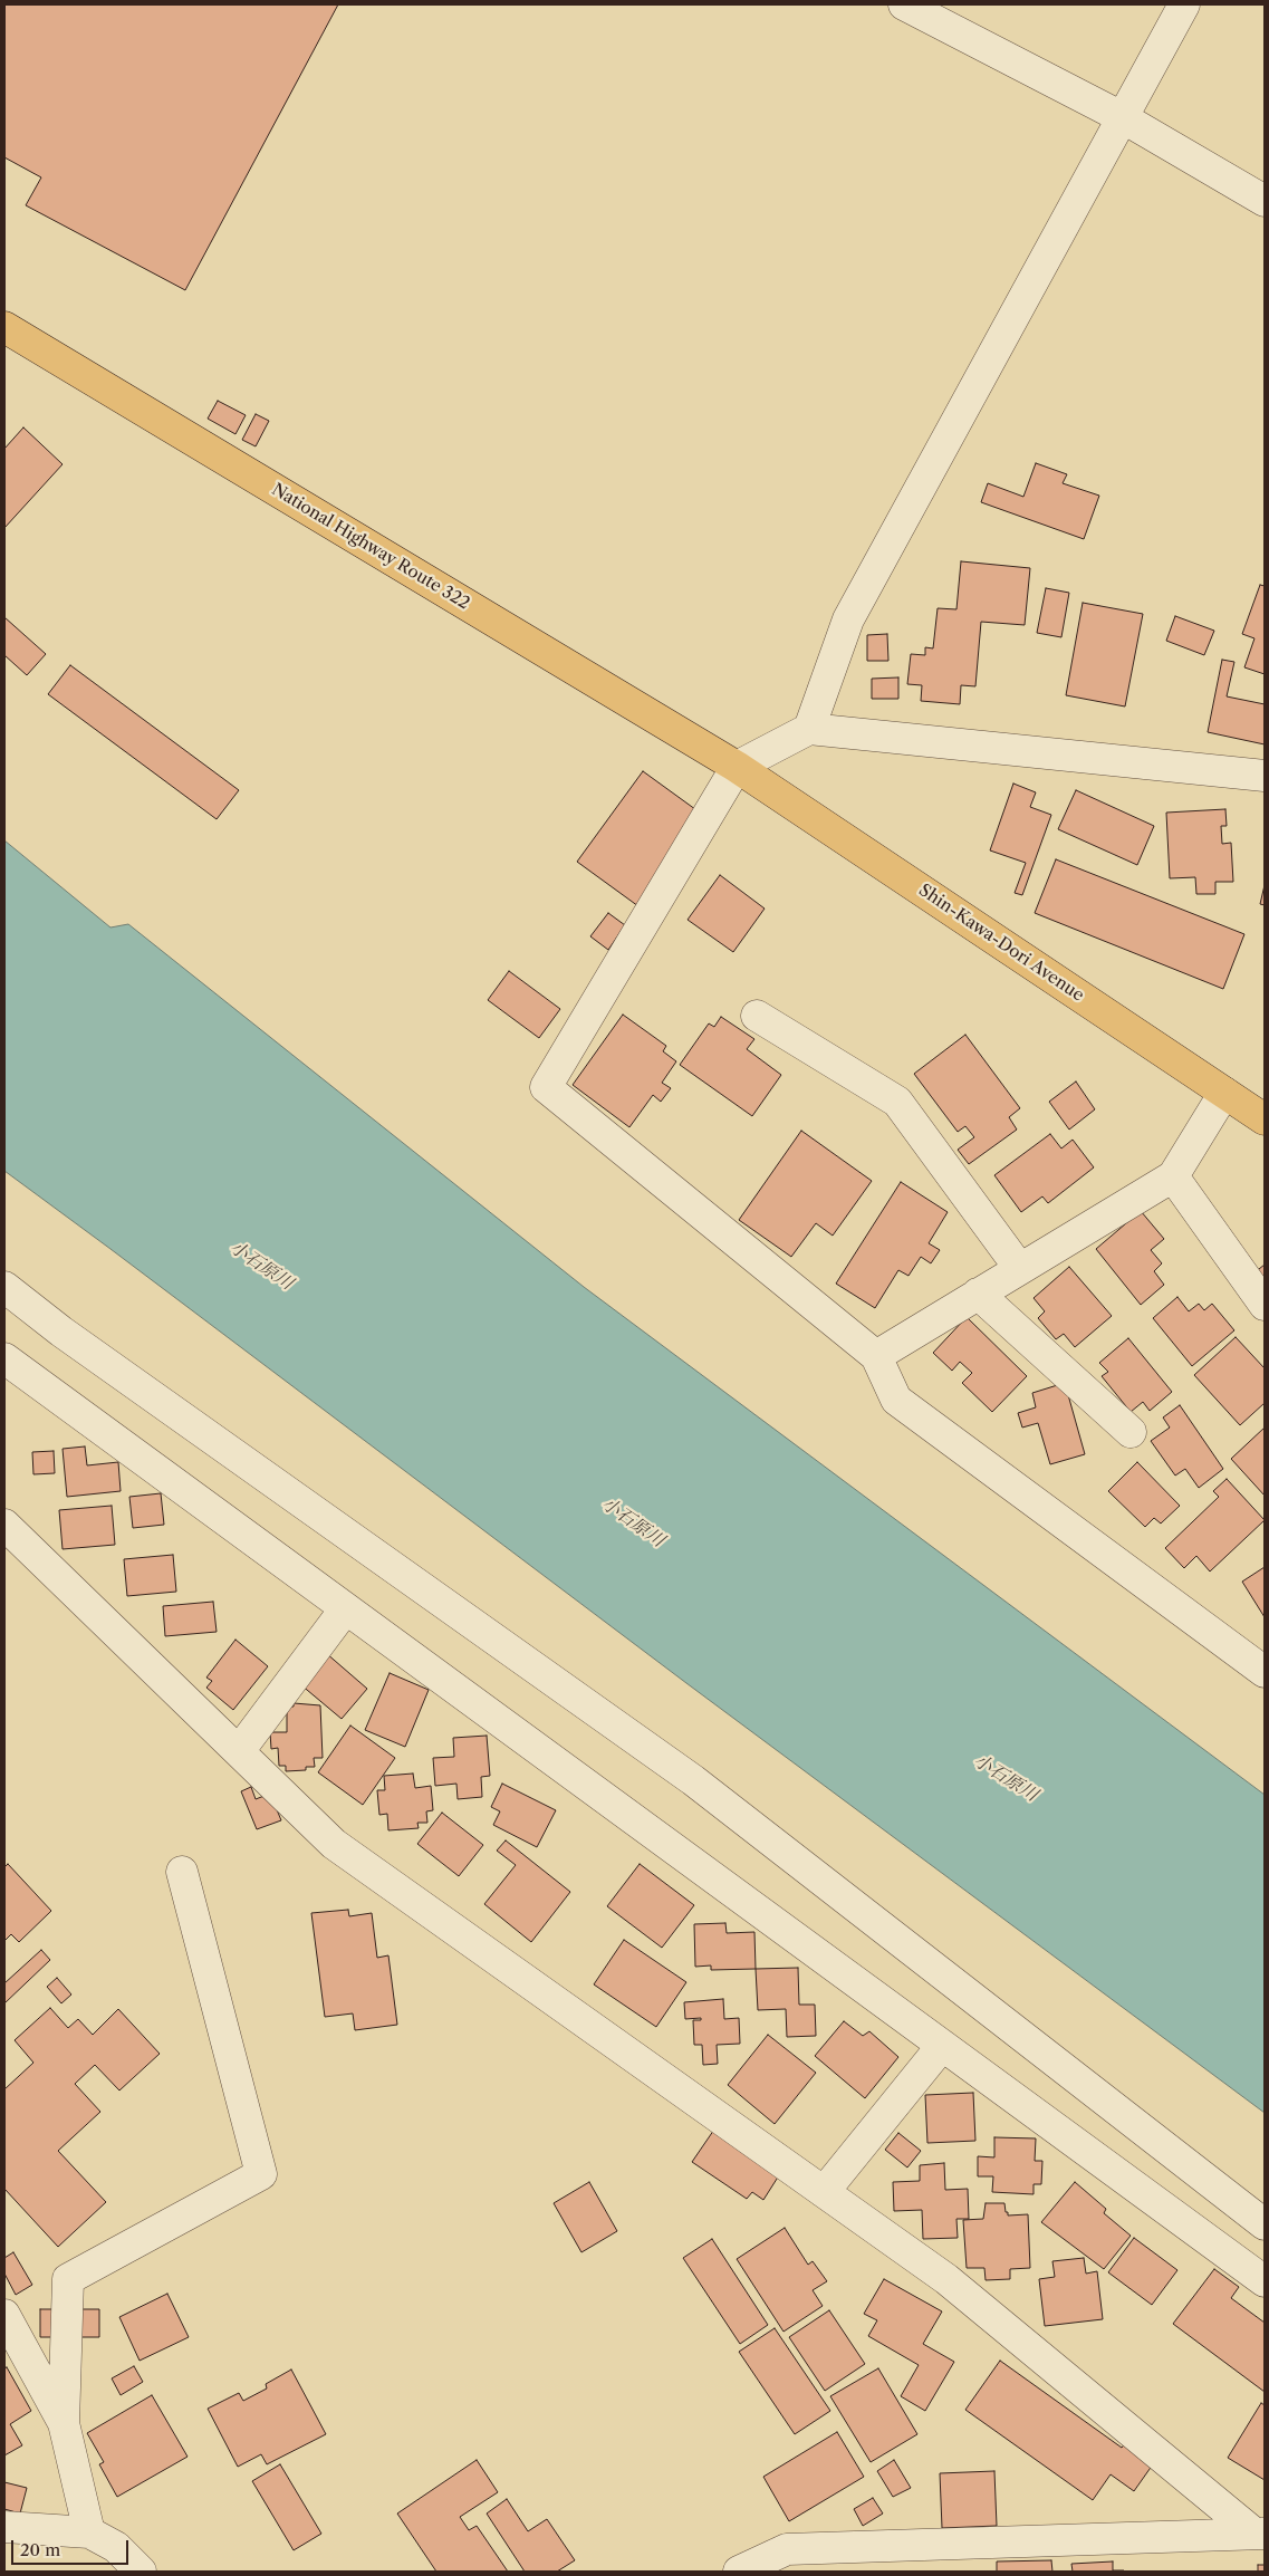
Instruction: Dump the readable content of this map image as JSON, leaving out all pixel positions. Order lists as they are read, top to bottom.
{
  "streets": {
    "highway": ["National Highway Route 322", "Shin-Kawa-Dori Avenue"]
  },
  "crossings": [
    ["National Highway Route 322", "Shin-Kawa-Dori Avenue"]
  ],
  "water": ["小石原川"],
  "scale_bar": "20 m"
}
